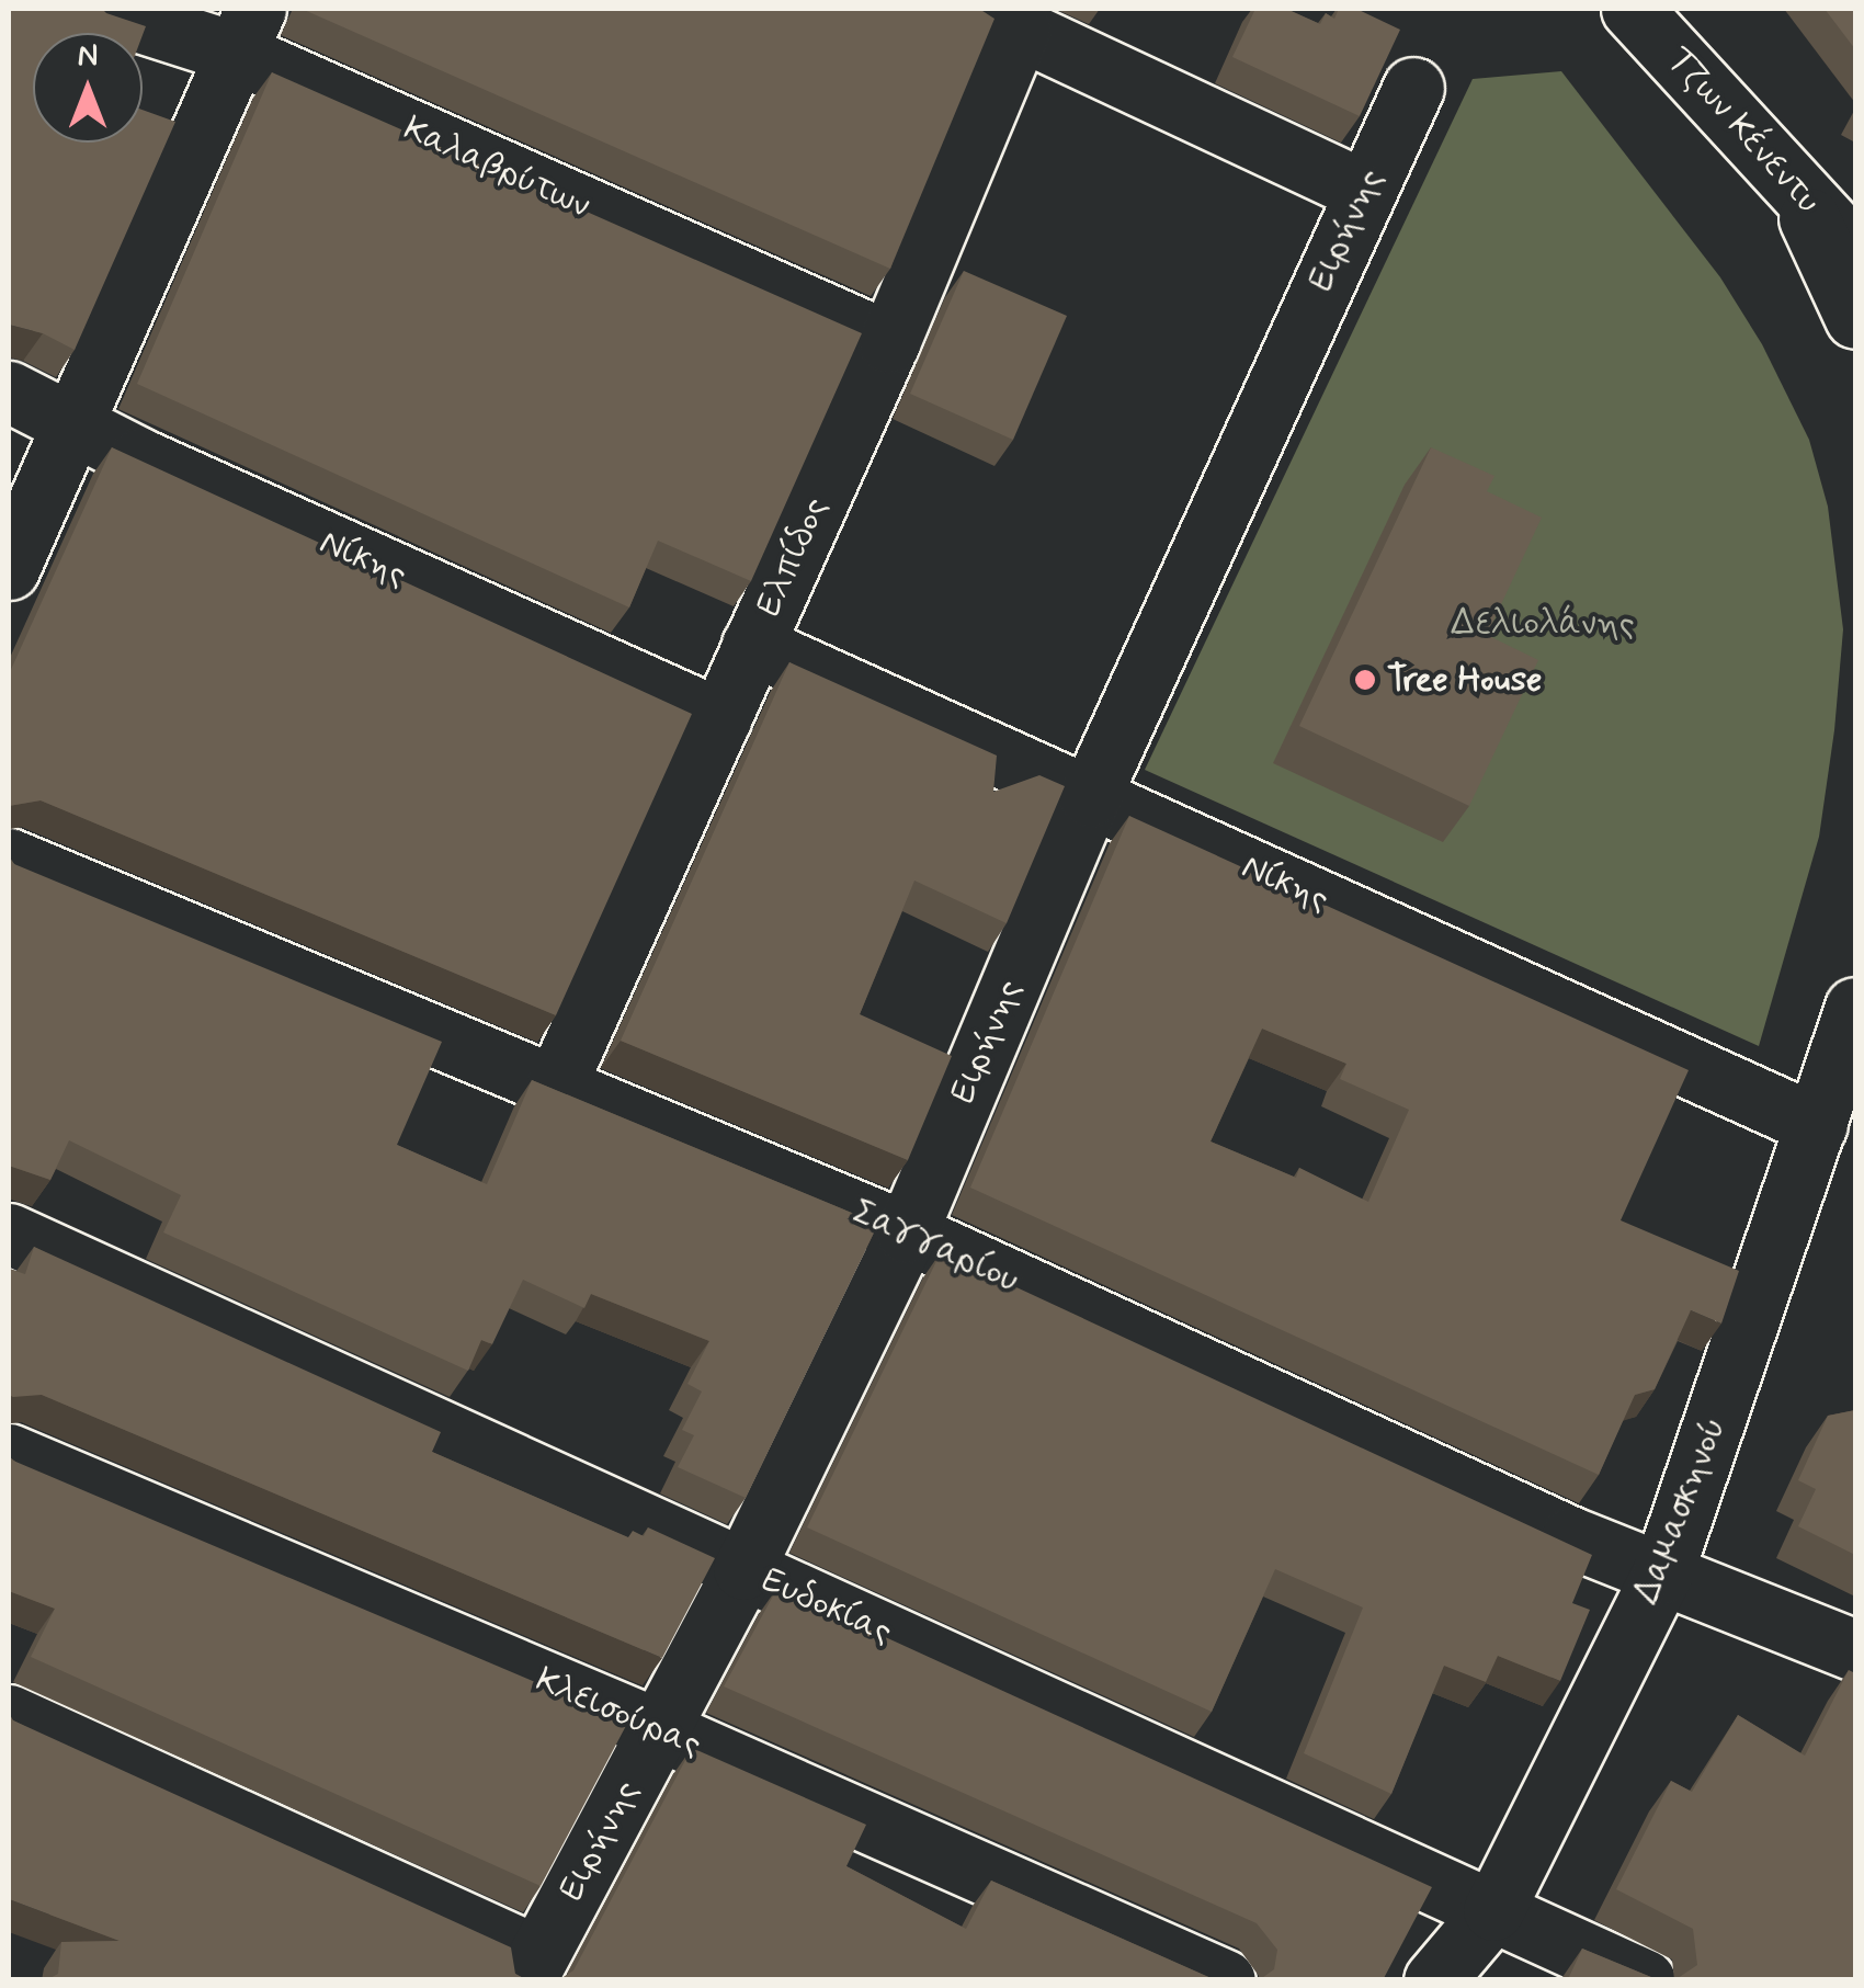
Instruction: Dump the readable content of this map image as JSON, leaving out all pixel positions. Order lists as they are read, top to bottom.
{
  "streets": {
    "street": [
      "Τζων Κένεντυ",
      "Καλαβρύτων",
      "Ειρήνης",
      "Ελπίδος",
      "Νίκης",
      "Σαγγαρίου",
      "Δαμασκηνού",
      "Ευδοκίας",
      "Κλεισούρας"
    ]
  },
  "crossings": [
    ["Καλαβρύτων", "Ελπίδος"],
    ["Ειρήνης", "Νίκης"],
    ["Ειρήνης", "Σαγγαρίου"],
    ["Ειρήνης", "Ευδοκίας"],
    ["Ειρήνης", "Κλεισούρας"],
    ["Ελπίδος", "Νίκης"],
    ["Ελπίδος", "Σαγγαρίου"],
    ["Νίκης", "Δαμασκηνού"],
    ["Σαγγαρίου", "Δαμασκηνού"],
    ["Δαμασκηνού", "Ευδοκίας"]
  ],
  "parks": ["Δελιολάνης"],
  "places": ["Tree House"],
  "north": "top"
}
